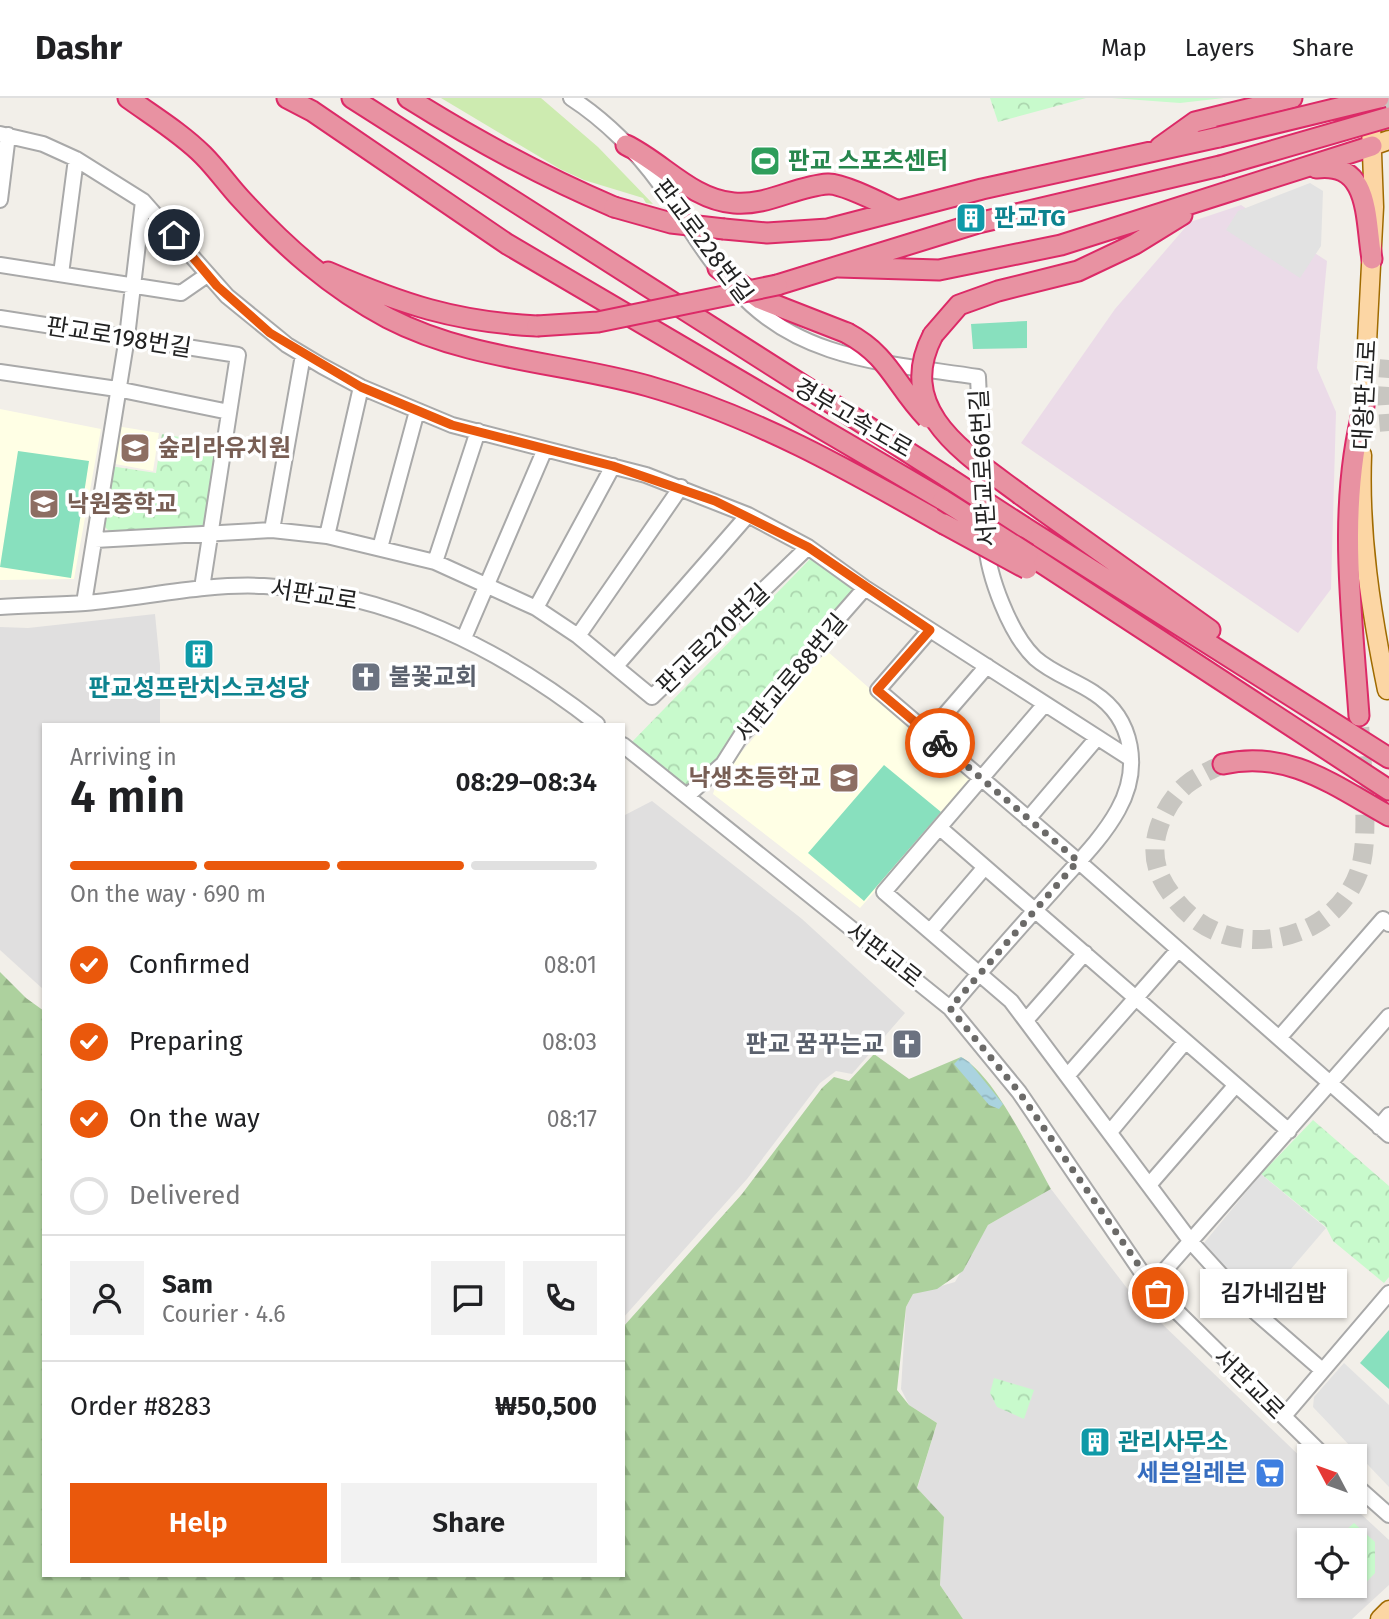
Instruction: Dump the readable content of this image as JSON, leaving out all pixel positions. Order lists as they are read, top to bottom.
{
  "streets": {
    "highway": ["경부고속도로"],
    "main road": ["대왕판교로"],
    "street": [
      "판교로228번길",
      "판교로198번길",
      "서판교로66번길",
      "서판교로",
      "판교로210번길",
      "서판교로88번길"
    ]
  },
  "crossings": [
    ["판교로228번길", "서판교로66번길"],
    ["서판교로66번길", "서판교로"],
    ["서판교로", "서판교로88번길"]
  ],
  "places": {
    "sports": ["판교 스포츠센터"],
    "building": ["판교TG", "판교성프란치스코성당", "관리사무소"],
    "school or university": ["숲리라유치원", "낙원중학교", "낙생초등학교"],
    "church": ["불꽃교회", "판교 꿈꾸는교"],
    "other": ["김가네김밥"],
    "supermarket": ["세븐일레븐"]
  },
  "north": "top left",
  "page": {
    "header": "Dashr",
    "nav": ["Map", "Layers", "Share"],
    "heading": ["4 min", "Arriving in", "08:29–08:34"],
    "panel": [
      "Sam",
      "Courier · 4.6",
      "Order #8283",
      "₩50,500"
    ],
    "bar": "On the way · 690 m",
    "list": [
      ["Confirmed", "08:01"],
      ["Preparing", "08:03"],
      ["On the way", "08:17"],
      "Delivered"
    ],
    "bubble": "김가네김밥",
    "buttons": ["Help", "Share"]
  }
}
